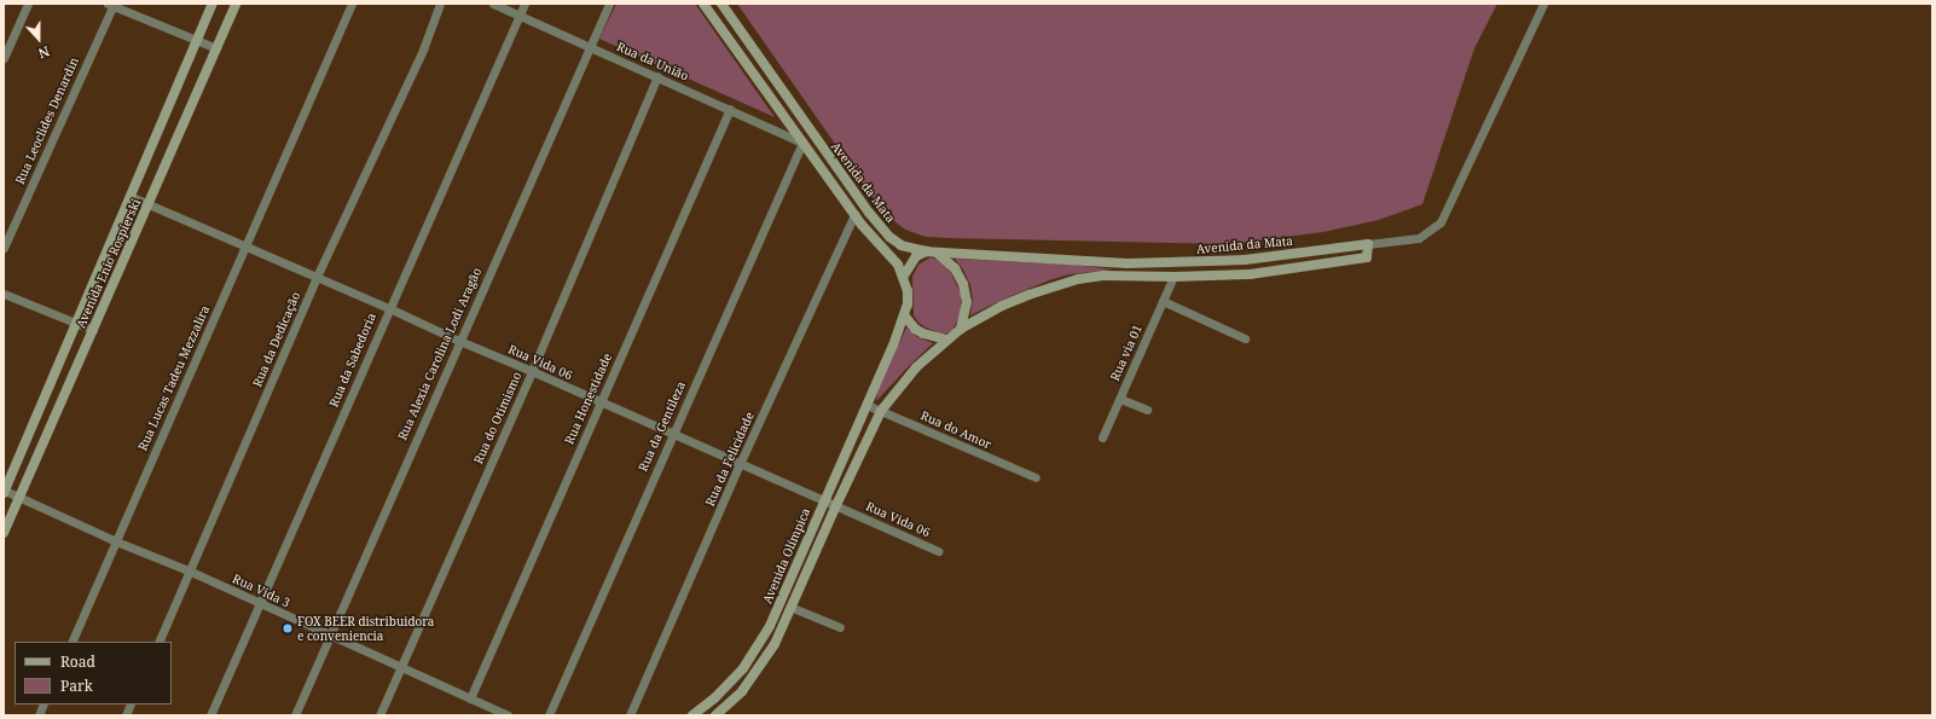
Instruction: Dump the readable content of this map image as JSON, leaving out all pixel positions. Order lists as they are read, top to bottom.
{
  "streets": {
    "street": [
      "Rua da União",
      "Rua Leoclides Denardin",
      "Avenida da Mata",
      "Avenida Enio Rospierski",
      "Rua da Dedicação",
      "Rua via 01",
      "Rua Alexia Carolina Lodi Aragão",
      "Rua da Sabedoria",
      "Rua Vida 06",
      "Rua Lucas Tadeu Mezzalira",
      "Rua Honestidade",
      "Rua do Otimismo",
      "Rua da Gentileza",
      "Rua do Amor",
      "Rua da Felicidade",
      "Avenida Olímpica",
      "Rua Vida 3"
    ]
  },
  "crossings": [
    ["Rua da União", "Avenida da Mata"],
    ["Rua da União", "Rua Alexia Carolina Lodi Aragão"],
    ["Rua da União", "Rua da Sabedoria"],
    ["Rua da União", "Rua Honestidade"],
    ["Rua da União", "Rua do Otimismo"],
    ["Rua da União", "Rua da Gentileza"],
    ["Avenida da Mata", "Rua da Gentileza"],
    ["Avenida da Mata", "Rua da Felicidade"],
    ["Avenida da Mata", "Avenida Olímpica"],
    ["Avenida Enio Rospierski", "Rua Vida 06"],
    ["Avenida Enio Rospierski", "Rua Vida 3"],
    ["Rua da Dedicação", "Rua Vida 06"],
    ["Rua da Dedicação", "Rua Vida 3"],
    ["Rua Alexia Carolina Lodi Aragão", "Rua Vida 06"],
    ["Rua Alexia Carolina Lodi Aragão", "Rua Vida 3"],
    ["Rua da Sabedoria", "Rua Vida 06"],
    ["Rua da Sabedoria", "Rua Vida 3"],
    ["Rua Vida 06", "Rua Lucas Tadeu Mezzalira"],
    ["Rua Vida 06", "Rua Honestidade"],
    ["Rua Vida 06", "Rua do Otimismo"],
    ["Rua Vida 06", "Rua da Gentileza"],
    ["Rua Vida 06", "Rua da Felicidade"],
    ["Rua Vida 06", "Avenida Olímpica"],
    ["Rua Lucas Tadeu Mezzalira", "Rua Vida 3"],
    ["Rua Honestidade", "Rua Vida 3"],
    ["Rua do Otimismo", "Rua Vida 3"],
    ["Rua do Amor", "Avenida Olímpica"]
  ],
  "places": ["FOX BEER distribuidora e conveniencia"],
  "legend": ["Road", "Park"],
  "north": "bottom"
}
